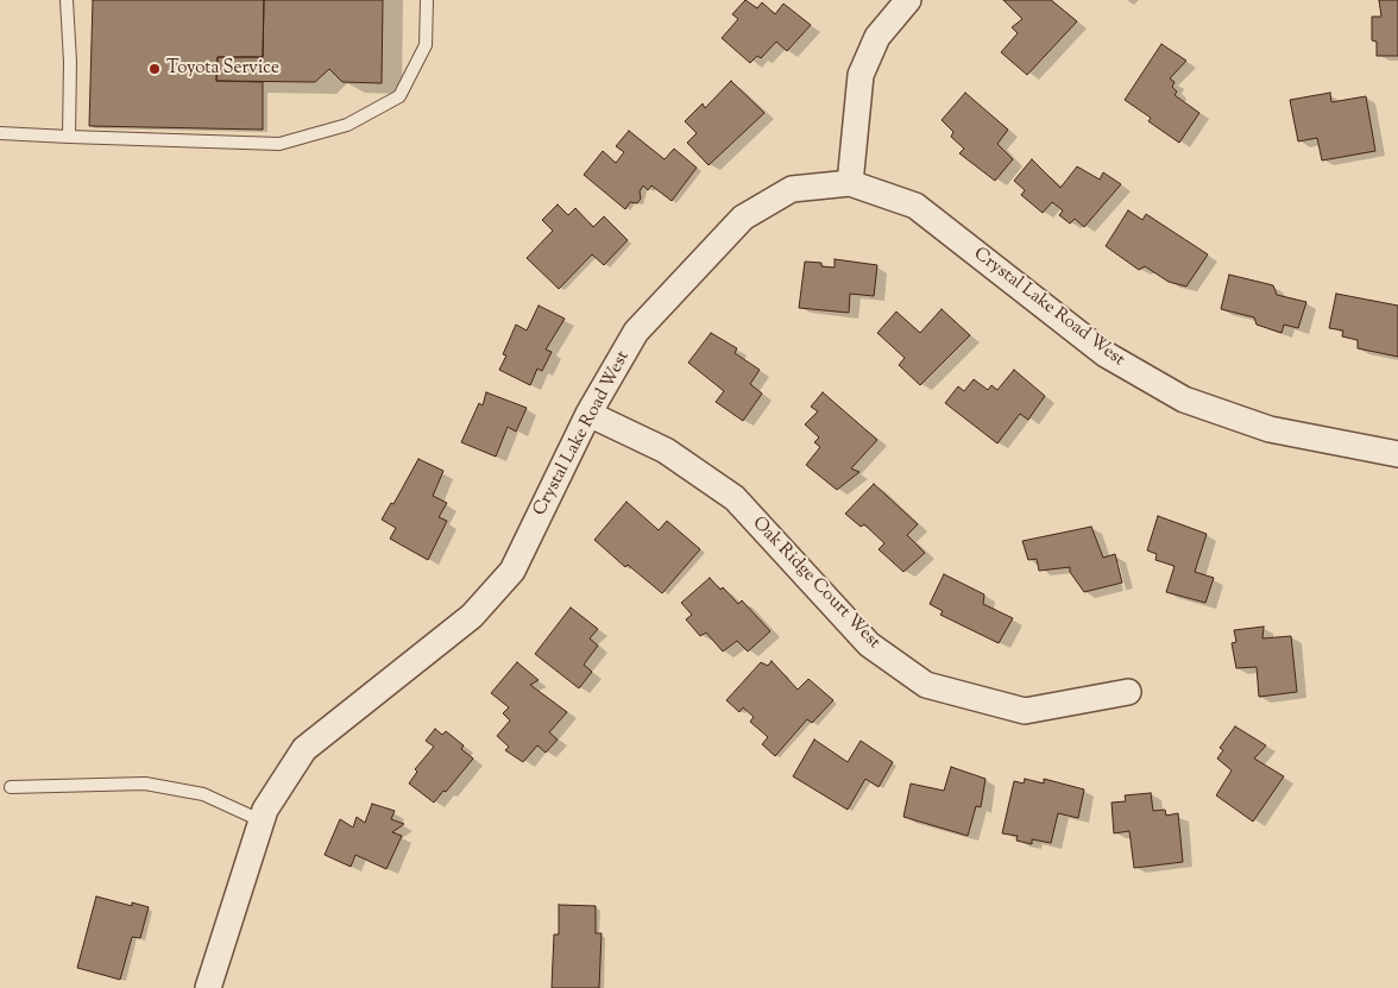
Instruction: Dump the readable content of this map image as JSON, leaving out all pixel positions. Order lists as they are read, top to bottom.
{
  "streets": {
    "street": ["Crystal Lake Road West", "Oak Ridge Court West"]
  },
  "crossings": [
    ["Crystal Lake Road West", "Oak Ridge Court West"]
  ],
  "places": ["Toyota Service"]
}
